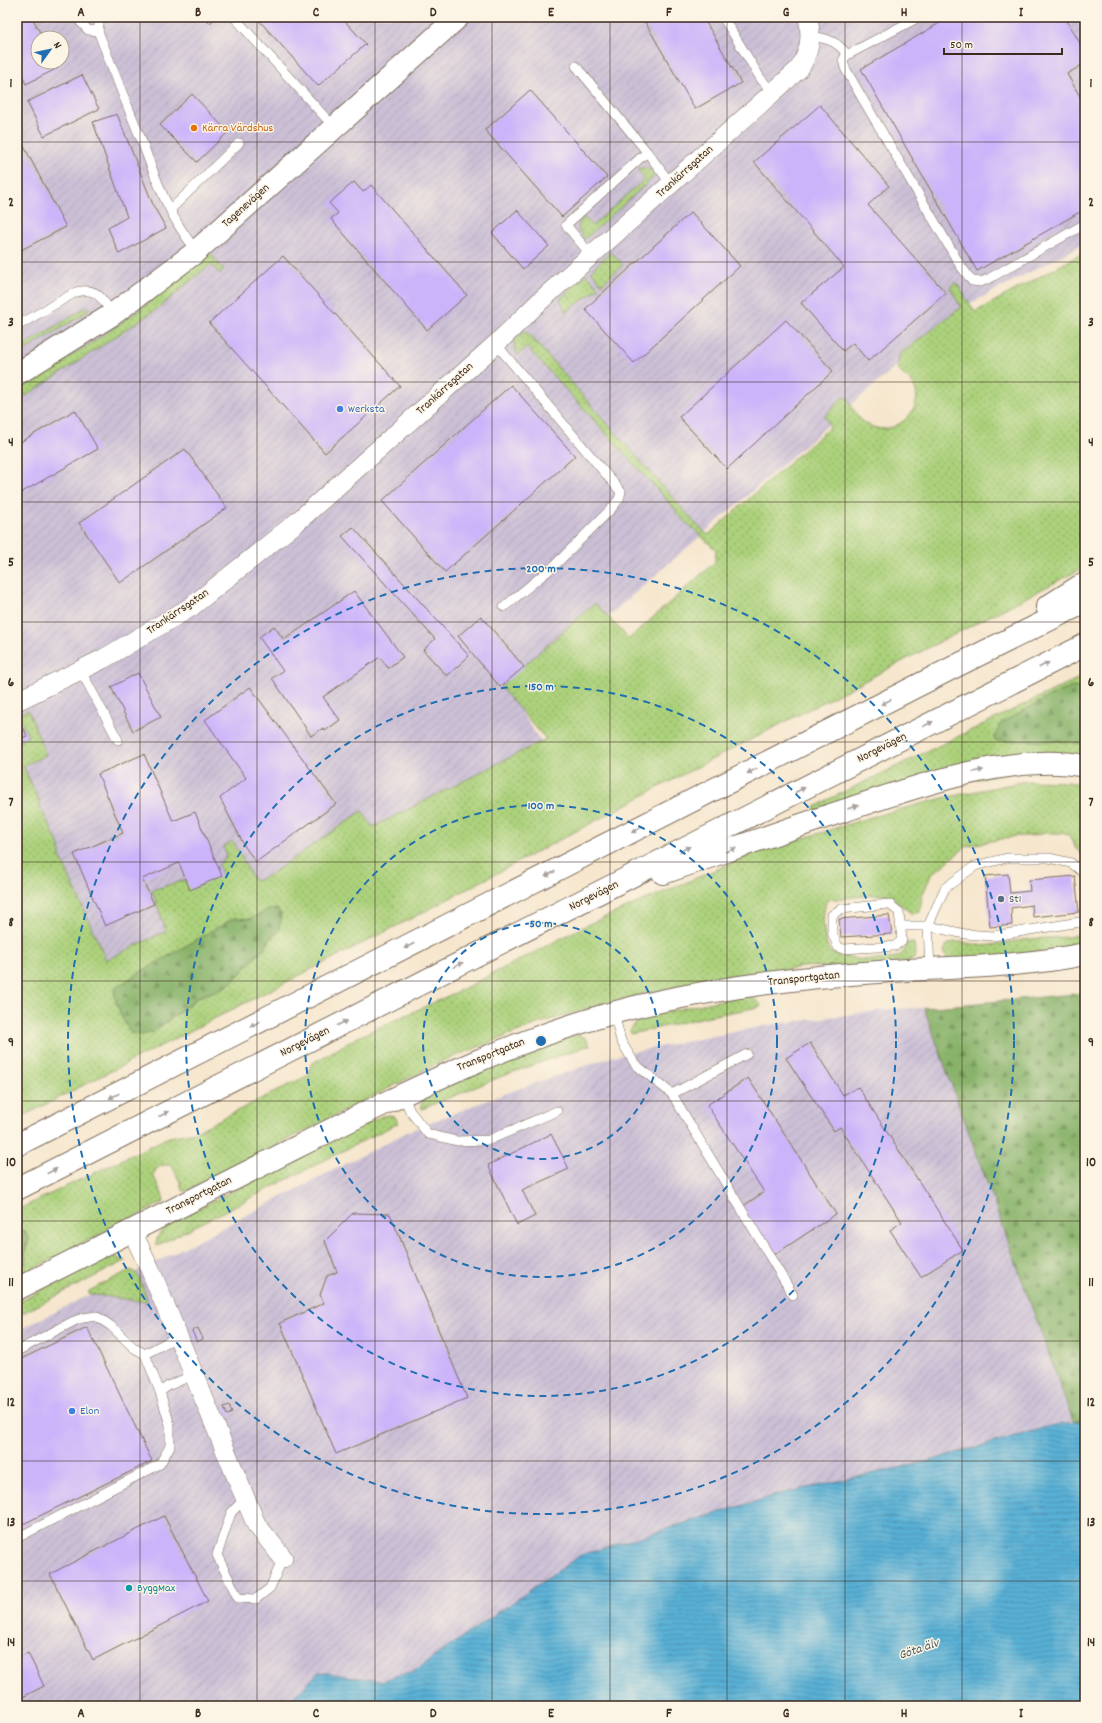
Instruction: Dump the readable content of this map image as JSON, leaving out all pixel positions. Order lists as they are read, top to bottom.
{
  "streets": {
    "main road": ["Tagenevägen", "Norgevägen", "Transportgatan"],
    "street": ["Trankärrsgatan"]
  },
  "water": ["Göta älv"],
  "places": [
    "Kärra Värdshus",
    "Werksta",
    "St1",
    "Elon",
    "ByggMax"
  ],
  "scale_bar": "50 m",
  "north": "top right",
  "grid": {
    "columns": [
      "A",
      "B",
      "C",
      "D",
      "E",
      "F",
      "G",
      "H",
      "I"
    ],
    "rows": [
      "1",
      "2",
      "3",
      "4",
      "5",
      "6",
      "7",
      "8",
      "9",
      "10",
      "11",
      "12",
      "13",
      "14"
    ]
  },
  "rings": [
    "200 m",
    "150 m",
    "100 m",
    "50 m"
  ]
}
